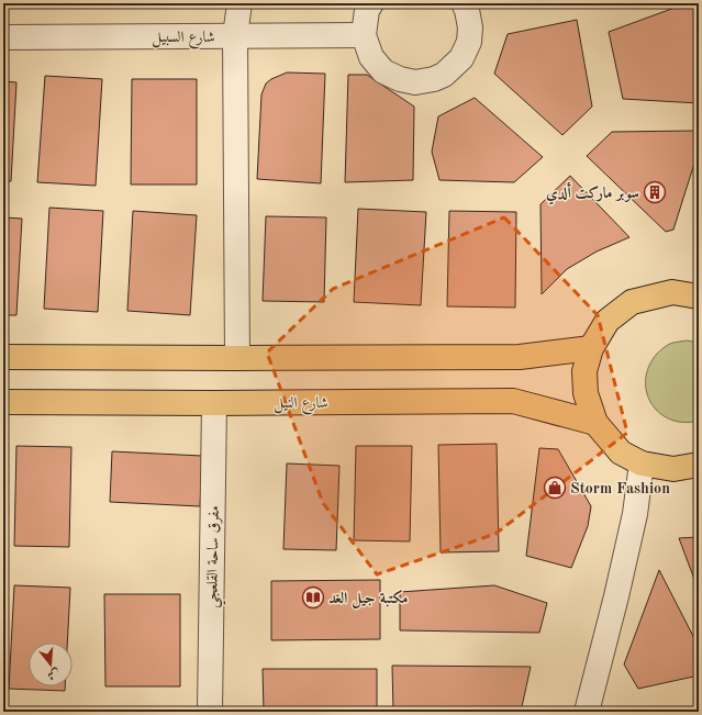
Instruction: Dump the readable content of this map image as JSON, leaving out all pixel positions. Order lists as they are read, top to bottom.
{
  "streets": {
    "main road": ["شارع النيل"],
    "street": ["شارع السبيل", "مفرق ساحة القلعجي"]
  },
  "crossings": [
    ["شارع النيل", "مفرق ساحة القلعجي"]
  ],
  "places": {
    "building": ["سوبر ماركت ألدي"],
    "shop": ["Storm Fashion"],
    "library": ["مكتبة جيل الغد"]
  },
  "north": "bottom"
}
